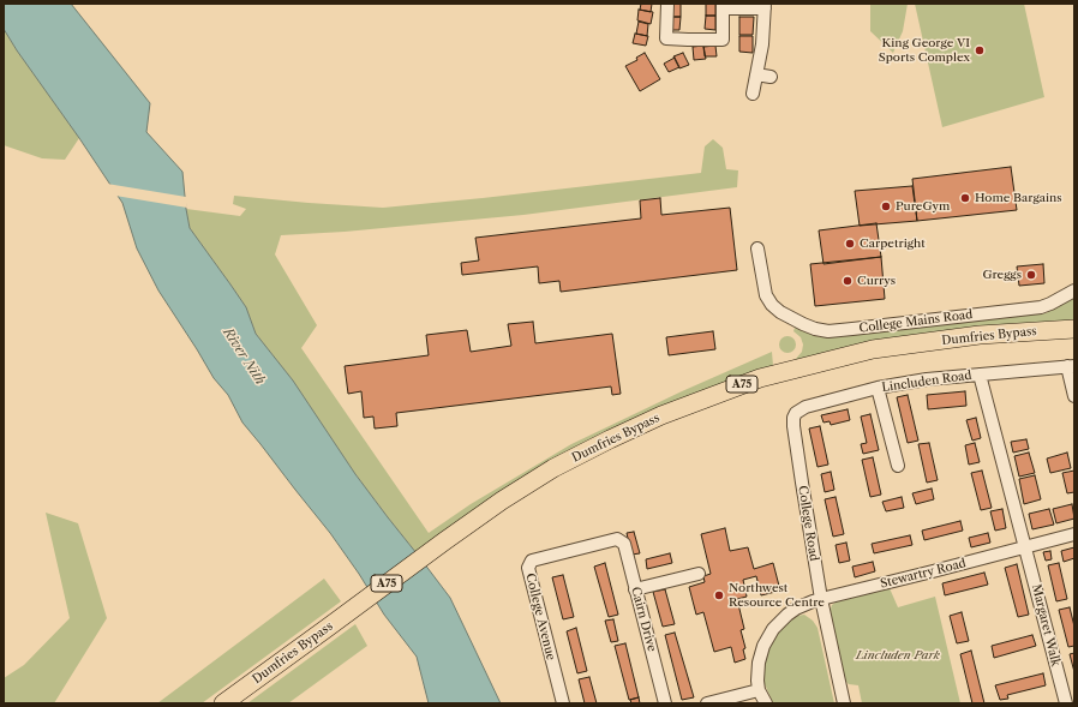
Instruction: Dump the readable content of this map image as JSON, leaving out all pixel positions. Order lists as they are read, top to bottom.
{
  "streets": {
    "highway": ["Dumfries Bypass", "A75"],
    "street": [
      "College Mains Road",
      "Lincluden Road",
      "College Road",
      "Stewartry Road",
      "College Avenue",
      "Cairn Drive",
      "Margaret Walk"
    ]
  },
  "crossings": [
    ["Lincluden Road", "College Road"],
    ["Lincluden Road", "Margaret Walk"],
    ["College Road", "Stewartry Road"],
    ["Stewartry Road", "Margaret Walk"],
    ["College Avenue", "Cairn Drive"]
  ],
  "water": ["River Nith"],
  "parks": ["Lincluden Park"],
  "places": [
    "King George VI Sports Complex",
    "Home Bargains",
    "PureGym",
    "Carpetright",
    "Greggs",
    "Currys",
    "Northwest Resource Centre"
  ]
}
